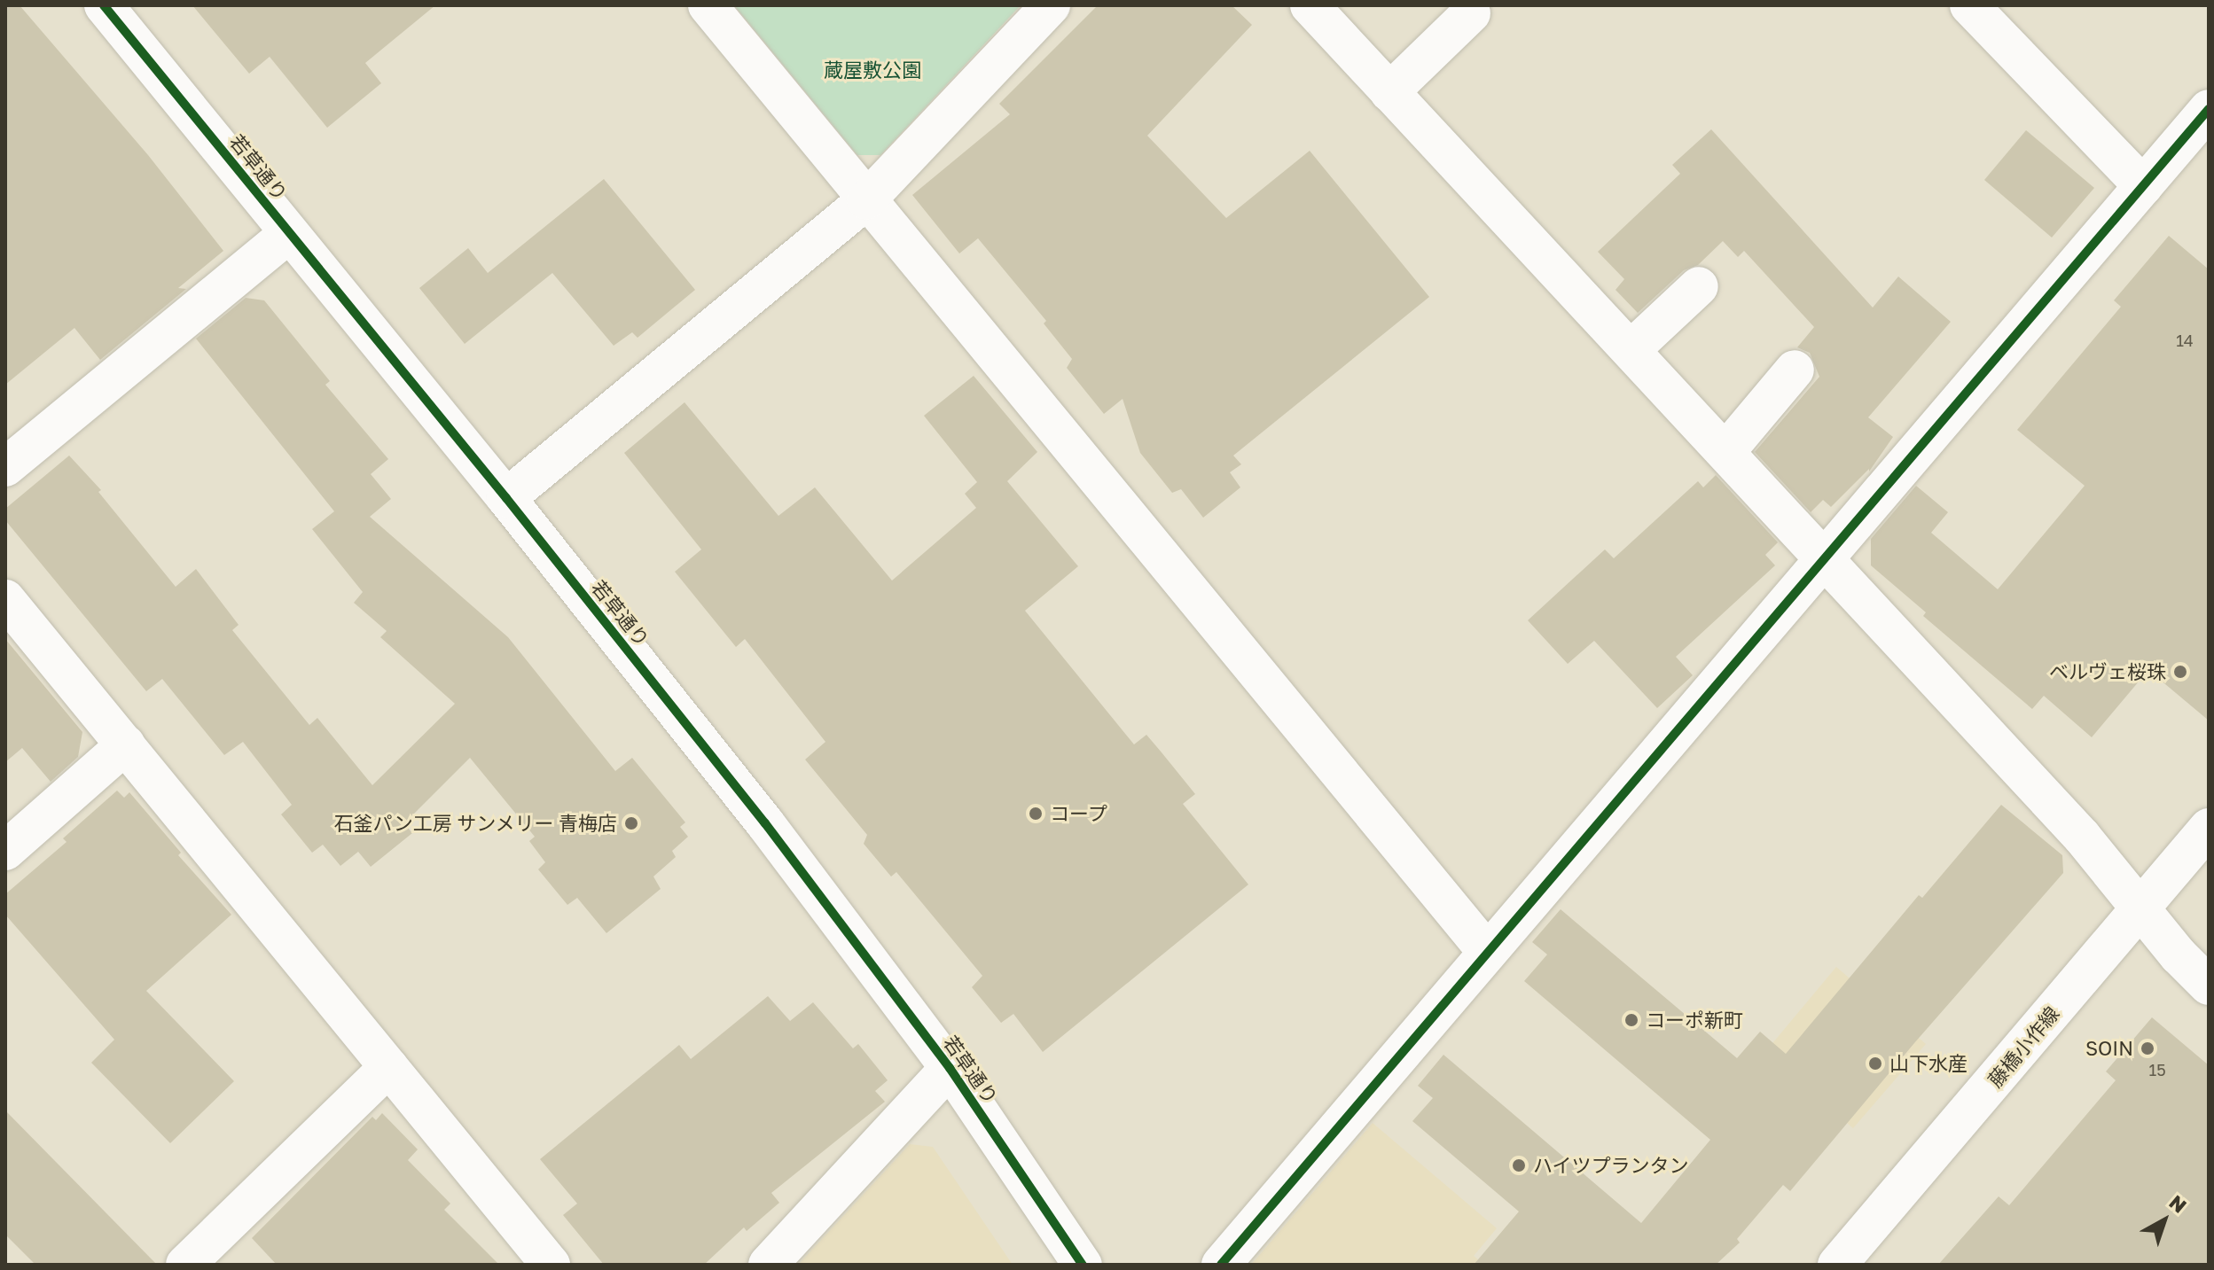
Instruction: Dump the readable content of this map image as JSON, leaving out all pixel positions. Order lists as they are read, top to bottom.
{
  "streets": {
    "street": ["若草通り", "藤橋小作線"]
  },
  "parks": ["蔵屋敷公園"],
  "places": [
    "ベルヴェ桜珠",
    "コープ",
    "石釜パン工房 サンメリー 青梅店",
    "コーポ新町",
    "SOIN",
    "山下水産",
    "ハイツプランタン"
  ],
  "house_numbers": ["14", "15"],
  "north": "top right"
}
